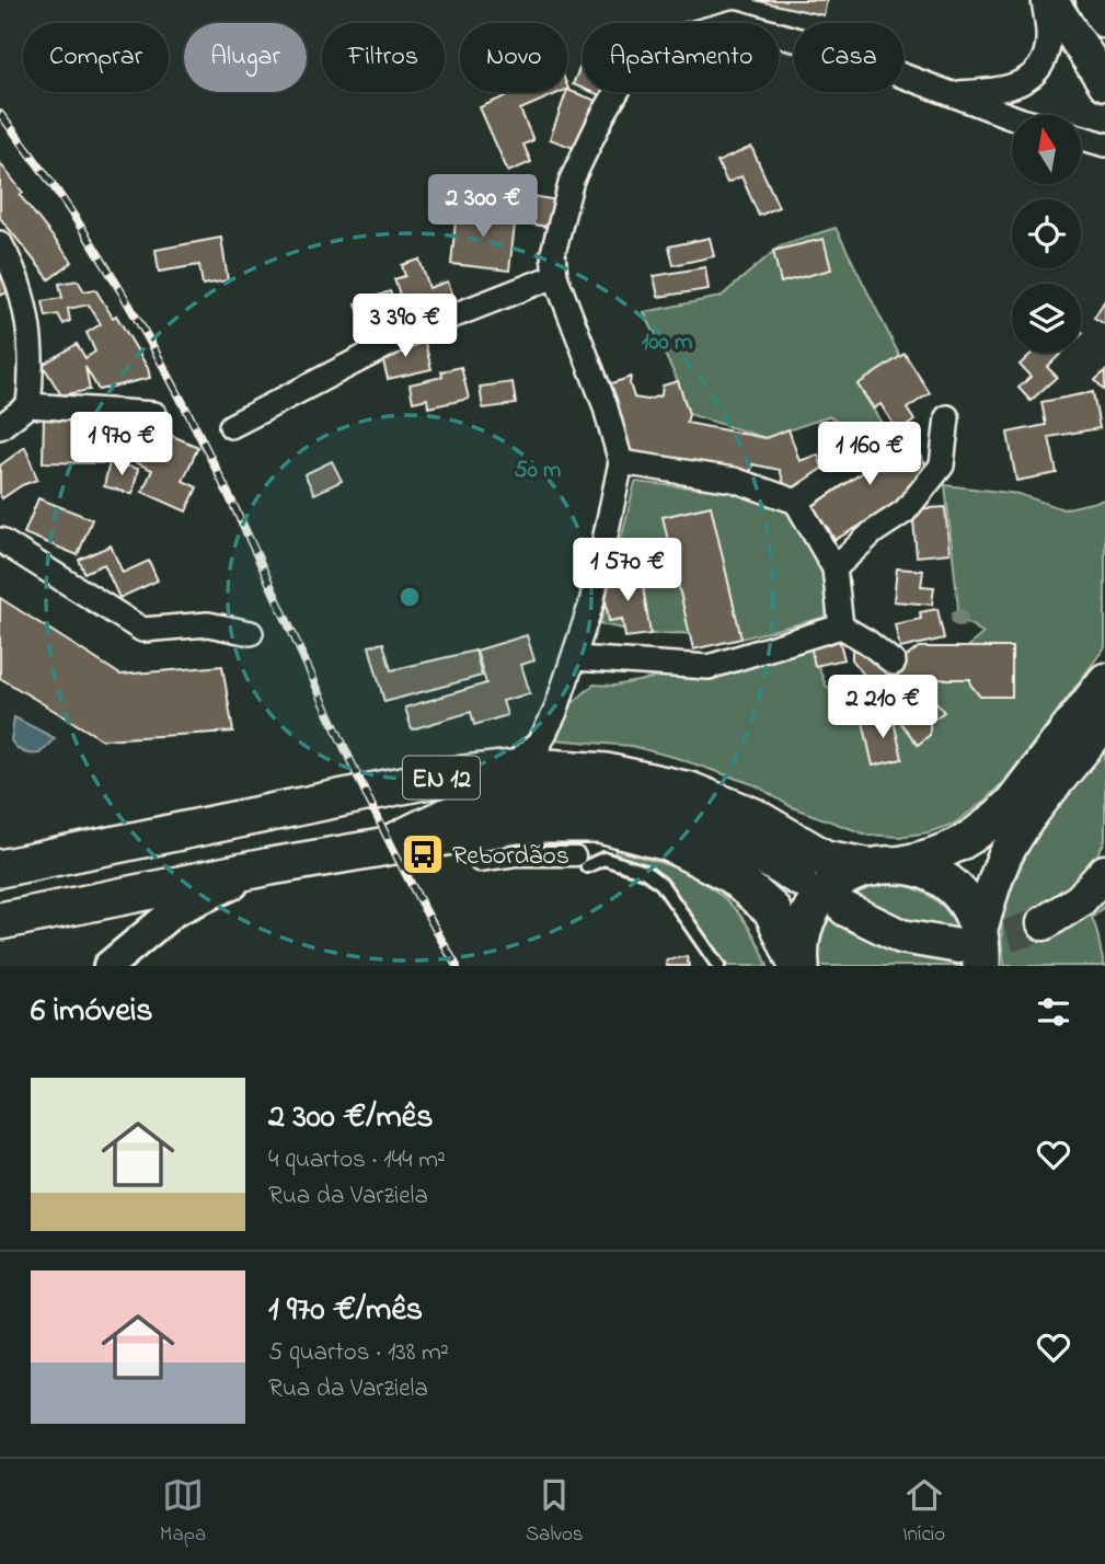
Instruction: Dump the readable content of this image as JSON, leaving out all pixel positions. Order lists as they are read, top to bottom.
{
  "streets": {
    "main road": ["EN 12"]
  },
  "places": {
    "bus stop": ["Rebordãos"]
  },
  "north": "top",
  "page": {
    "chip": [
      "Comprar",
      "Alugar",
      "Filtros",
      "Novo",
      "Apartamento",
      "Casa"
    ],
    "price": [
      "2 300 €",
      "3 390 €",
      "1 970 €",
      "1 160 €",
      "1 570 €",
      "2 210 €"
    ],
    "heading": "6 imóveis",
    "list": [
      {
        "name": "2 300 €/mês",
        "note": "4 quartos · 144 m² · Rua da Varziela"
      },
      {
        "name": "1 970 €/mês",
        "note": "5 quartos · 138 m² · Rua da Varziela"
      }
    ],
    "tabs": ["Mapa", "Salvos", "Início"]
  },
  "rings": ["100 m", "50 m"]
}
